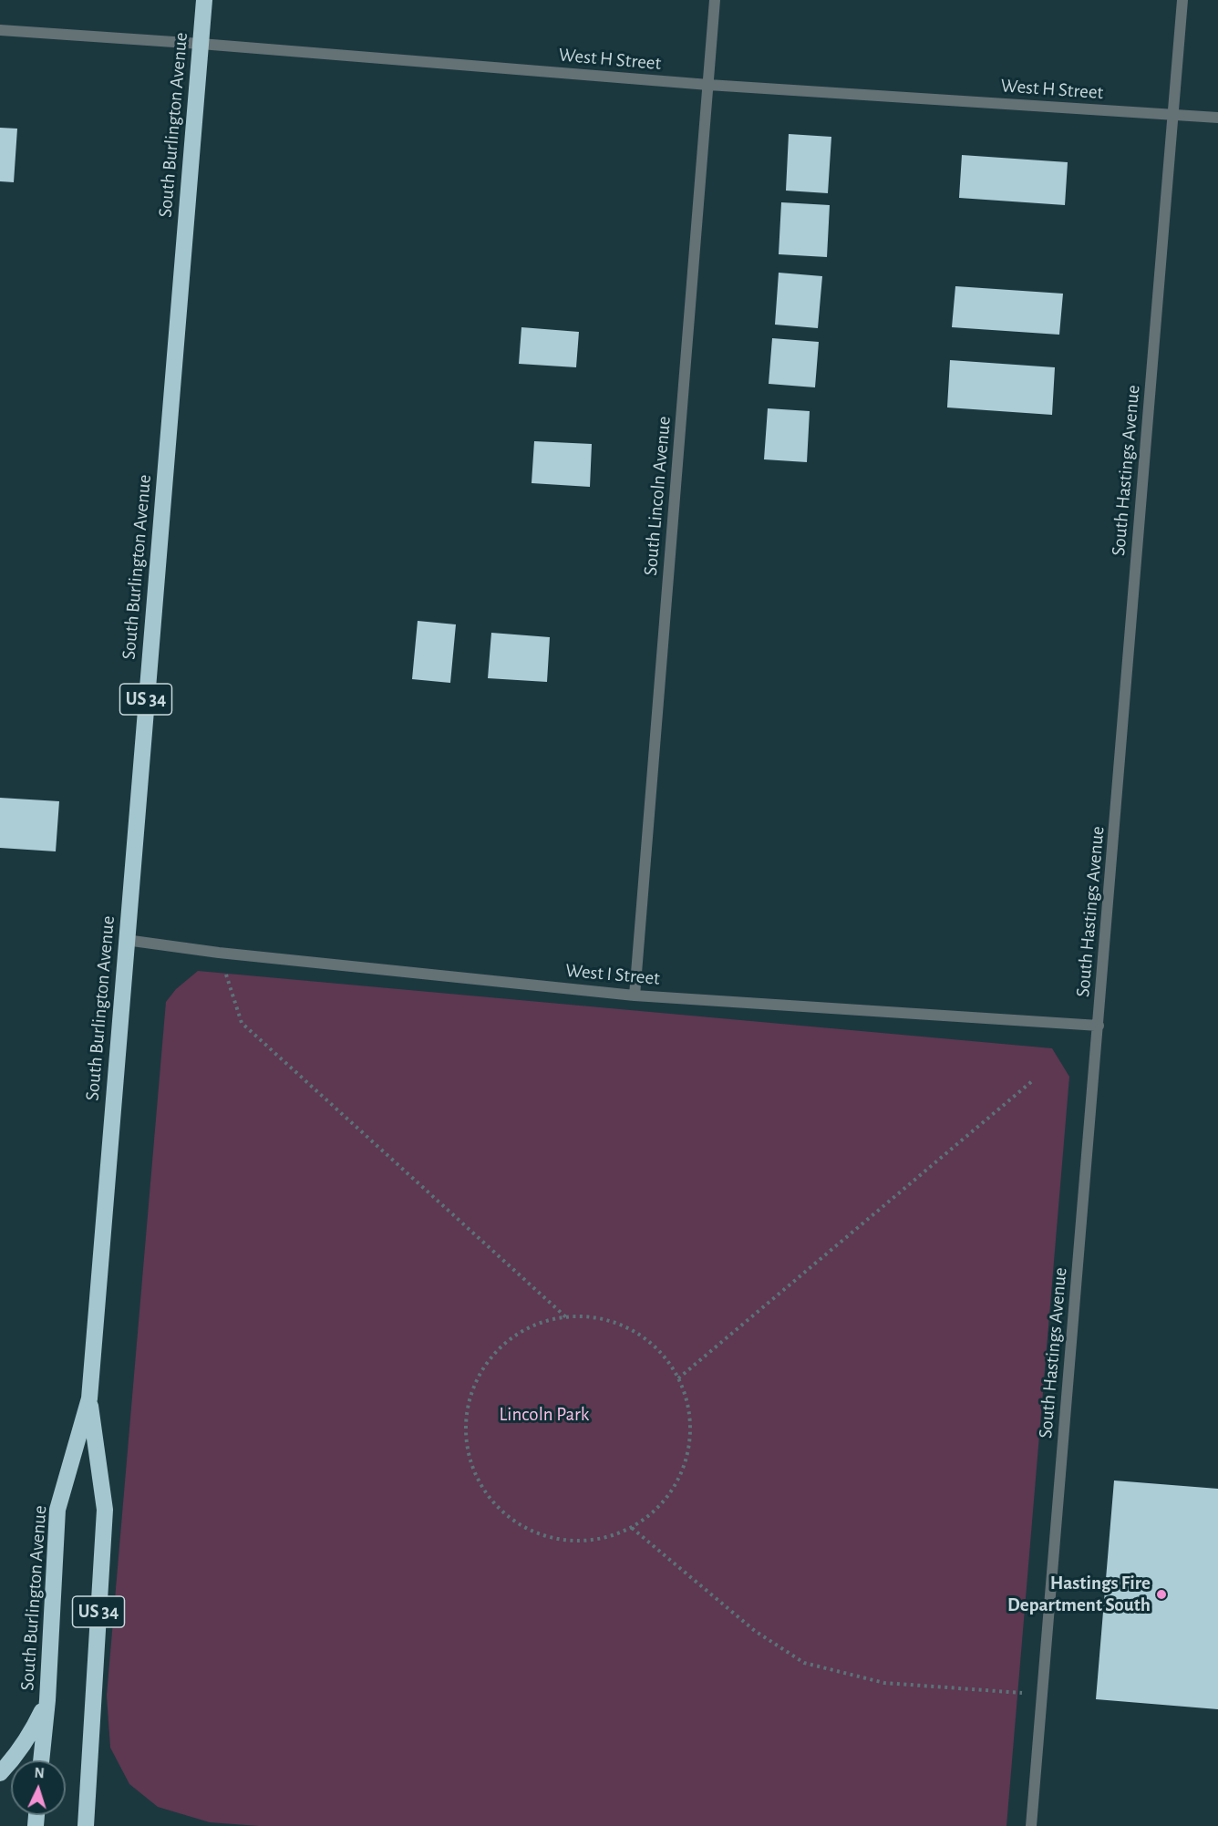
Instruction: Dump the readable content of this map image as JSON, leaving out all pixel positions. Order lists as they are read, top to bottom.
{
  "streets": {
    "highway": ["South Burlington Avenue", "US 34"],
    "street": [
      "West H Street",
      "South Hastings Avenue",
      "South Lincoln Avenue",
      "West I Street"
    ]
  },
  "crossings": [
    ["West H Street", "South Burlington Avenue"],
    ["West H Street", "South Hastings Avenue"],
    ["West H Street", "South Lincoln Avenue"],
    ["South Burlington Avenue", "West I Street"],
    ["South Hastings Avenue", "West I Street"],
    ["South Lincoln Avenue", "West I Street"]
  ],
  "parks": ["Lincoln Park"],
  "places": ["Hastings Fire Department South"],
  "north": "top"
}
